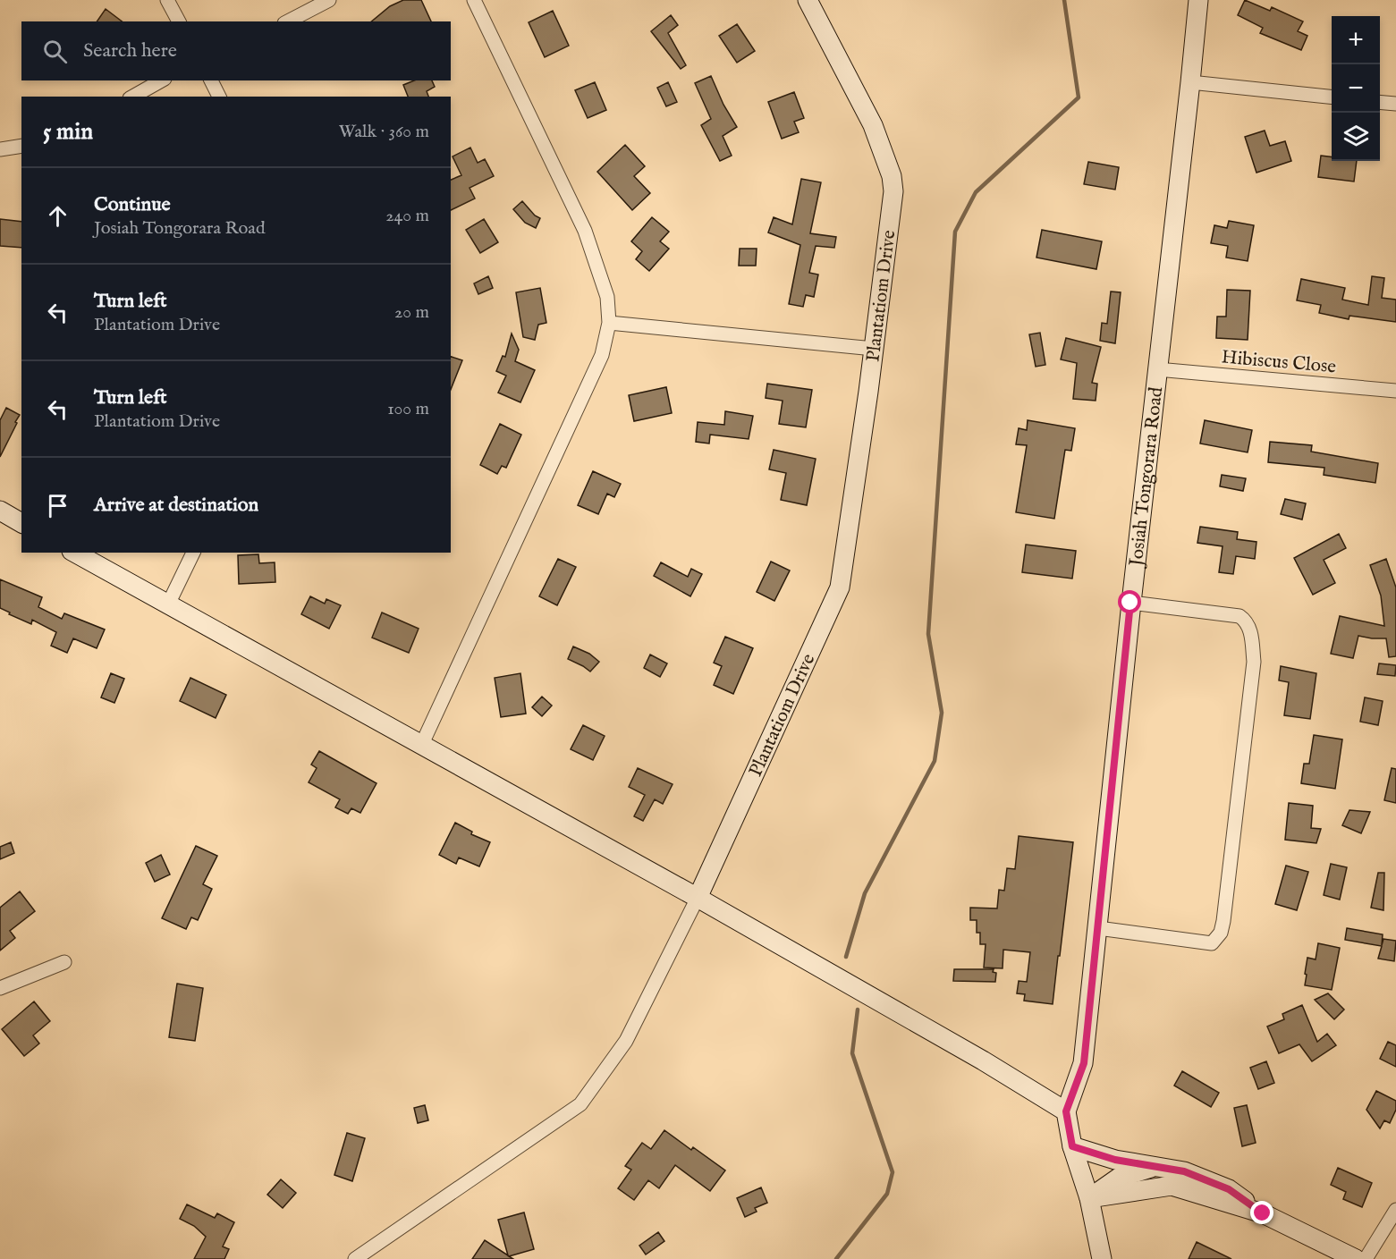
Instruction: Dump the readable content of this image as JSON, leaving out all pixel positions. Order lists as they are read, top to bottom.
{
  "streets": {
    "street": ["Plantatiom Drive", "Hibiscus Close", "Josiah Tongorara Road"]
  },
  "crossings": [
    ["Hibiscus Close", "Josiah Tongorara Road"]
  ],
  "page": {
    "map_buttons": ["+", "−"],
    "search": "Search here",
    "heading": ["5 min", "Walk · 360 m"],
    "list": [
      ["Continue", "Josiah Tongorara Road", "240 m"],
      ["Turn left", "Plantatiom Drive", "20 m"],
      ["Turn left", "Plantatiom Drive", "100 m"],
      "Arrive at destination"
    ]
  }
}
